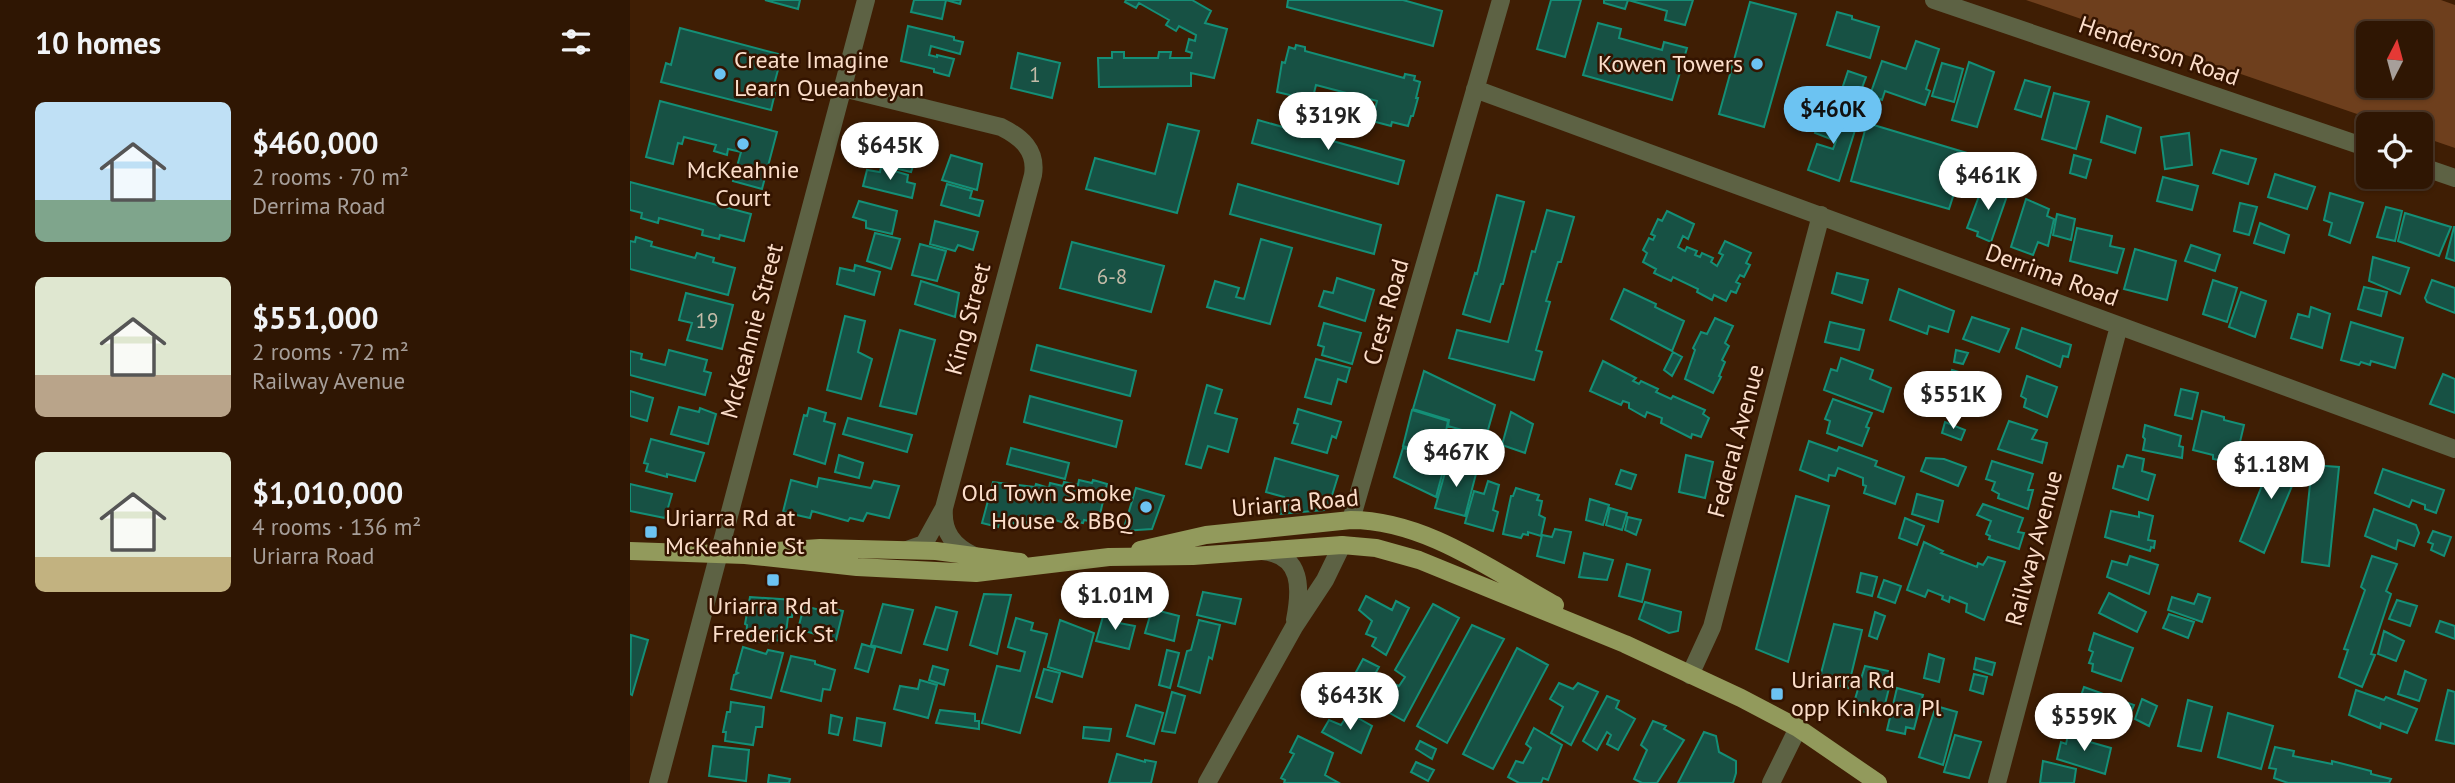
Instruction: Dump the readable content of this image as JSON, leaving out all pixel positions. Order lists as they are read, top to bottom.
{
  "streets": {
    "main road": ["Crest Road", "Uriarra Road"],
    "street": [
      "Henderson Road",
      "Derrima Road",
      "King Street",
      "McKeahnie Street",
      "Federal Avenue",
      "Railway Avenue"
    ]
  },
  "crossings": [
    ["Derrima Road", "Crest Road"],
    ["Derrima Road", "Federal Avenue"],
    ["Derrima Road", "Railway Avenue"],
    ["Crest Road", "Uriarra Road"],
    ["King Street", "McKeahnie Street"],
    ["King Street", "Uriarra Road"],
    ["McKeahnie Street", "Uriarra Road"],
    ["Federal Avenue", "Uriarra Road"]
  ],
  "places": {
    "other": [
      "Kowen Towers",
      "Create Imagine Learn Queanbeyan",
      "McKeahnie Court",
      "Old Town Smoke House & BBQ"
    ],
    "transit": ["Uriarra Rd at McKeahnie St", "Uriarra Rd at Frederick St", "Uriarra Rd opp Kinkora Pl"]
  },
  "house_numbers": ["1", "6-8", "19"],
  "north": "top",
  "page": {
    "heading": "10 homes",
    "list": [
      {
        "name": "$460,000",
        "note": "2 rooms · 70 m² · Derrima Road"
      },
      {
        "name": "$551,000",
        "note": "2 rooms · 72 m² · Railway Avenue"
      },
      {
        "name": "$1,010,000",
        "note": "4 rooms · 136 m² · Uriarra Road"
      }
    ],
    "price": [
      "$460K",
      "$319K",
      "$645K",
      "$461K",
      "$551K",
      "$467K",
      "$1.18M",
      "$1.01M",
      "$643K",
      "$559K"
    ]
  }
}
